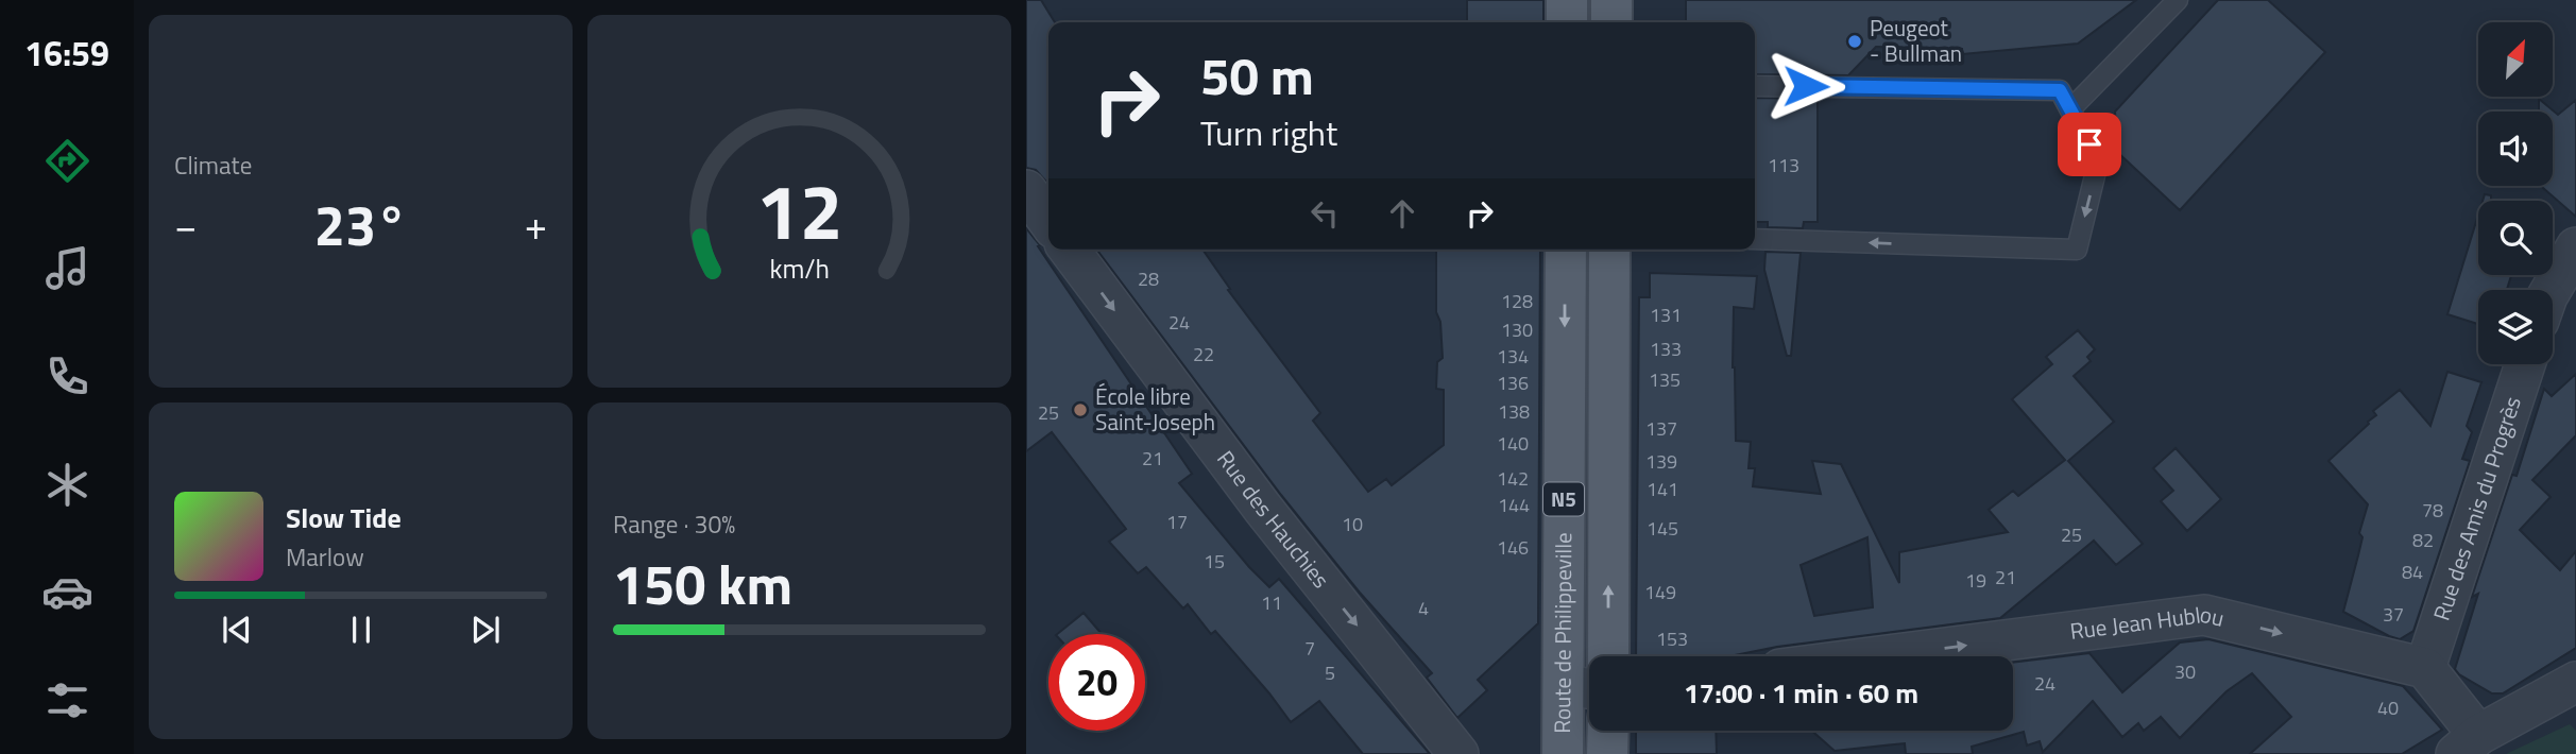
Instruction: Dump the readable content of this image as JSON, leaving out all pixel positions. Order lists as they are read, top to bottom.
{
  "streets": {
    "main road": ["N5", "Route de Philippeville"],
    "street": ["Rue des Amis du Progrès", "Rue des Hauchies", "Rue Jean Hublou"]
  },
  "crossings": [
    ["Rue des Amis du Progrès", "Rue Jean Hublou"]
  ],
  "one_way": ["Rue des Hauchies", "Rue Jean Hublou"],
  "places": ["Peugeot - Bullman", "École libre Saint-Joseph"],
  "house_numbers": [
    "113",
    "28",
    "128",
    "131",
    "24",
    "130",
    "133",
    "22",
    "134",
    "135",
    "136",
    "138",
    "25",
    "137",
    "140",
    "21",
    "139",
    "142",
    "141",
    "144",
    "78",
    "17",
    "10",
    "145",
    "25",
    "82",
    "146",
    "15",
    "84",
    "21",
    "19",
    "149",
    "11",
    "4",
    "37",
    "153",
    "7",
    "30",
    "5",
    "24",
    "40"
  ],
  "north": "top right",
  "page": {
    "tabs": "16:59",
    "tile": [
      "Climate",
      ["Range · 30%", "150 km"]
    ],
    "turn": ["50 m", "Turn right"],
    "heat": ["−", "23°", "+"],
    "song": ["Slow Tide", "Marlow"],
    "limit": "20",
    "trip": "17:00 · 1 min · 60 m",
    "gauge": ["12", "km/h"]
  }
}
